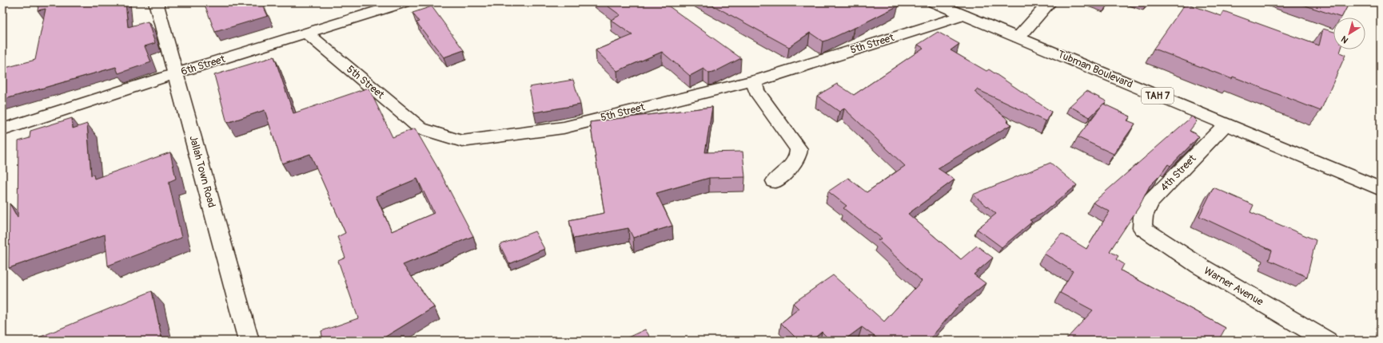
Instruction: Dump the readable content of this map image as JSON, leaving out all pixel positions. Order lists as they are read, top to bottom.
{
  "streets": {
    "main road": [
      "5th Street",
      "6th Street",
      "Tubman Boulevard",
      "TAH 7",
      "Jallah Town Road",
      "4th Street",
      "Warner Avenue"
    ]
  },
  "crossings": [
    ["5th Street", "6th Street"],
    ["5th Street", "Tubman Boulevard"],
    ["6th Street", "Jallah Town Road"],
    ["Tubman Boulevard", "4th Street"],
    ["4th Street", "Warner Avenue"]
  ],
  "north": "bottom left"
}
